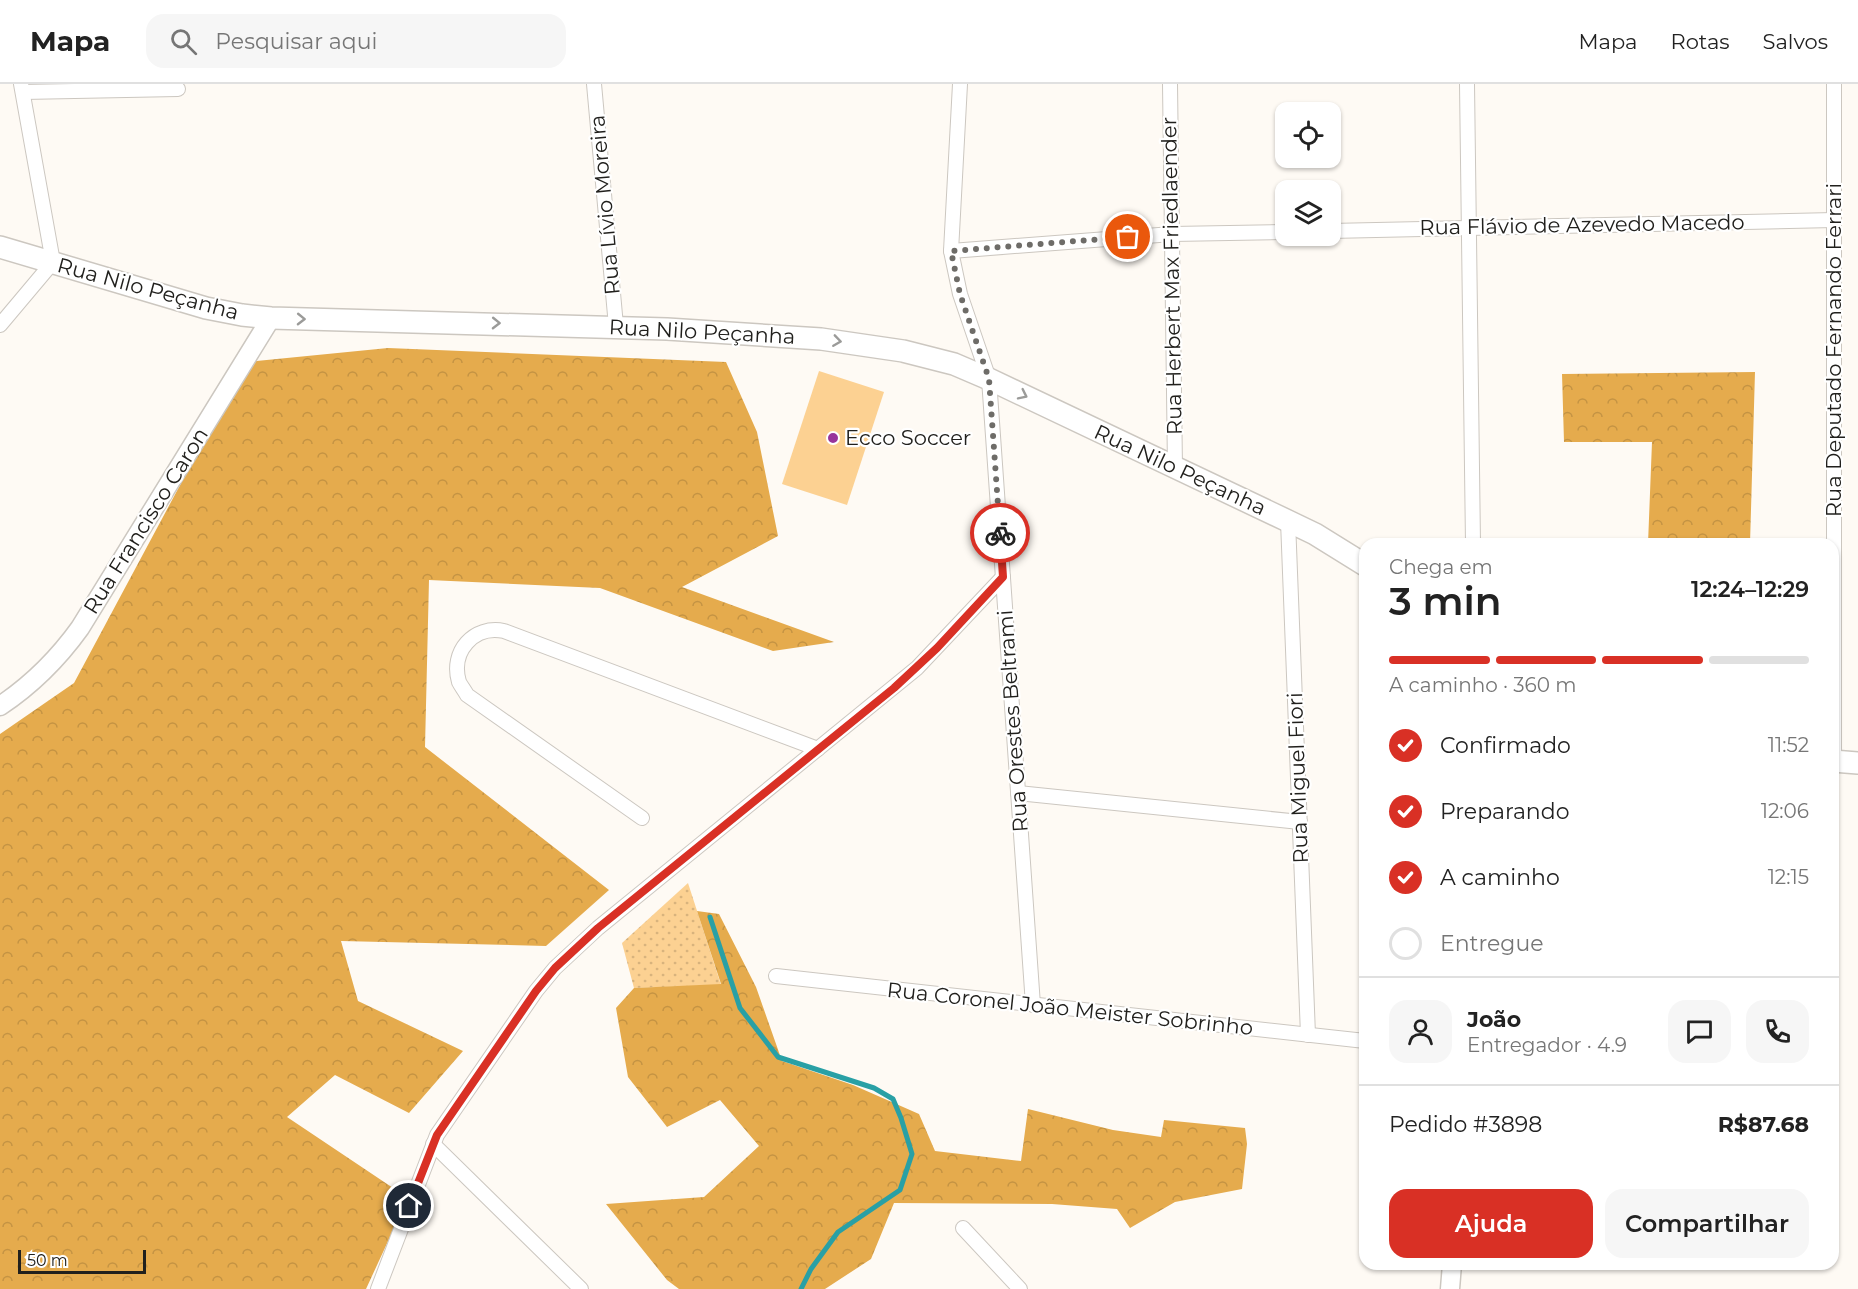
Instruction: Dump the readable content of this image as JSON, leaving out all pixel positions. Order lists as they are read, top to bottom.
{
  "streets": {
    "main road": ["Rua Nilo Peçanha"],
    "street": [
      "Rua Lívio Moreira",
      "Rua Flávio de Azevedo Macedo",
      "Rua Herbert Max Friedlaender",
      "Rua Deputado Fernando Ferrari",
      "Rua Francisco Caron",
      "Rua Orestes Beltrami",
      "Rua Miguel Fiori",
      "Rua Coronel João Meister Sobrinho"
    ]
  },
  "crossings": [
    ["Rua Lívio Moreira", "Rua Nilo Peçanha"],
    ["Rua Flávio de Azevedo Macedo", "Rua Deputado Fernando Ferrari"],
    ["Rua Herbert Max Friedlaender", "Rua Nilo Peçanha"],
    ["Rua Nilo Peçanha", "Rua Francisco Caron"],
    ["Rua Nilo Peçanha", "Rua Orestes Beltrami"],
    ["Rua Nilo Peçanha", "Rua Miguel Fiori"],
    ["Rua Orestes Beltrami", "Rua Coronel João Meister Sobrinho"],
    ["Rua Miguel Fiori", "Rua Coronel João Meister Sobrinho"]
  ],
  "one_way": ["Rua Nilo Peçanha"],
  "places": ["Ecco Soccer"],
  "scale_bar": "50 m",
  "page": {
    "header": "Mapa",
    "search": "Pesquisar aqui",
    "nav": ["Mapa", "Rotas", "Salvos"],
    "heading": ["3 min", "Chega em", "12:24–12:29"],
    "panel": [
      "João",
      "Entregador · 4.9",
      "Pedido #3898",
      "R$87.68"
    ],
    "bar": "A caminho · 360 m",
    "list": [
      ["Confirmado", "11:52"],
      ["Preparando", "12:06"],
      ["A caminho", "12:15"],
      "Entregue"
    ],
    "buttons": ["Ajuda", "Compartilhar"],
    "scale": "50 m"
  }
}
